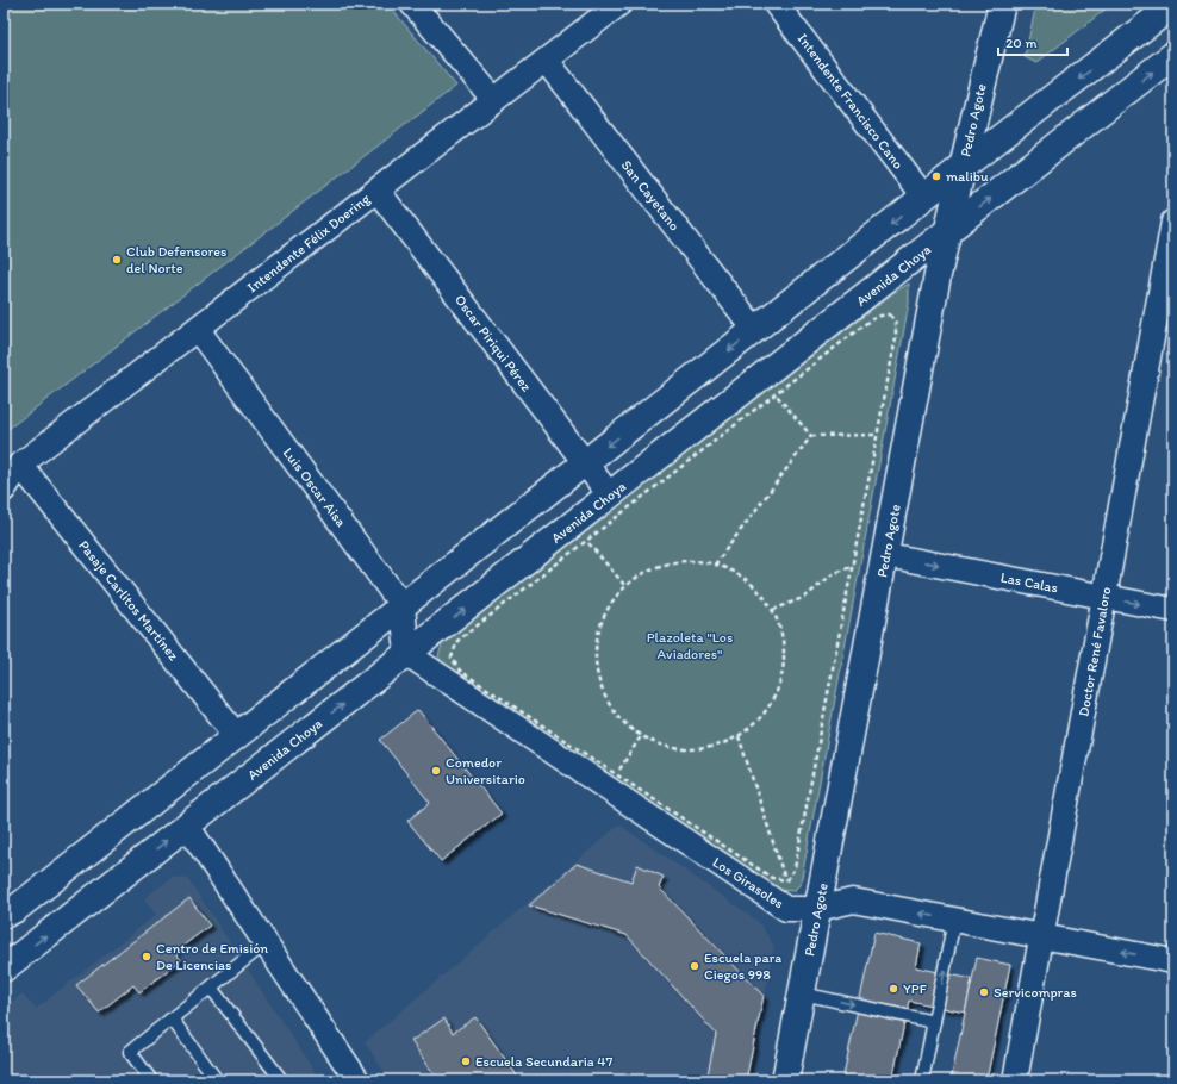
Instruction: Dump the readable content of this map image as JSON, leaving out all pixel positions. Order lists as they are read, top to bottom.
{
  "streets": {
    "main road": ["Pedro Agote", "Avenida Choya"],
    "street": [
      "Intendente Francisco Cano",
      "San Cayetano",
      "Intendente Félix Doering",
      "Oscar Piriqui Pérez",
      "Luis Oscar Aisa",
      "Las Calas",
      "Pasaje Carlitos Martínez",
      "Doctor René Favaloro",
      "Los Girasoles"
    ]
  },
  "crossings": [
    ["Pedro Agote", "Avenida Choya"],
    ["Pedro Agote", "Las Calas"],
    ["Pedro Agote", "Los Girasoles"],
    ["San Cayetano", "Intendente Félix Doering"],
    ["Intendente Félix Doering", "Oscar Piriqui Pérez"],
    ["Intendente Félix Doering", "Luis Oscar Aisa"],
    ["Intendente Félix Doering", "Pasaje Carlitos Martínez"],
    ["Avenida Choya", "Oscar Piriqui Pérez"],
    ["Avenida Choya", "Los Girasoles"],
    ["Las Calas", "Doctor René Favaloro"],
    ["Doctor René Favaloro", "Los Girasoles"]
  ],
  "one_way": ["Las Calas"],
  "parks": ["Plazoleta \"Los Aviadores\""],
  "places": [
    "malibu",
    "Club Defensores del Norte",
    "Comedor Universitario",
    "Centro de Emisión De Licencias",
    "Escuela para Ciegos 998",
    "YPF",
    "Servicompras",
    "Escuela Secundaria 47"
  ],
  "scale_bar": "20 m"
}
